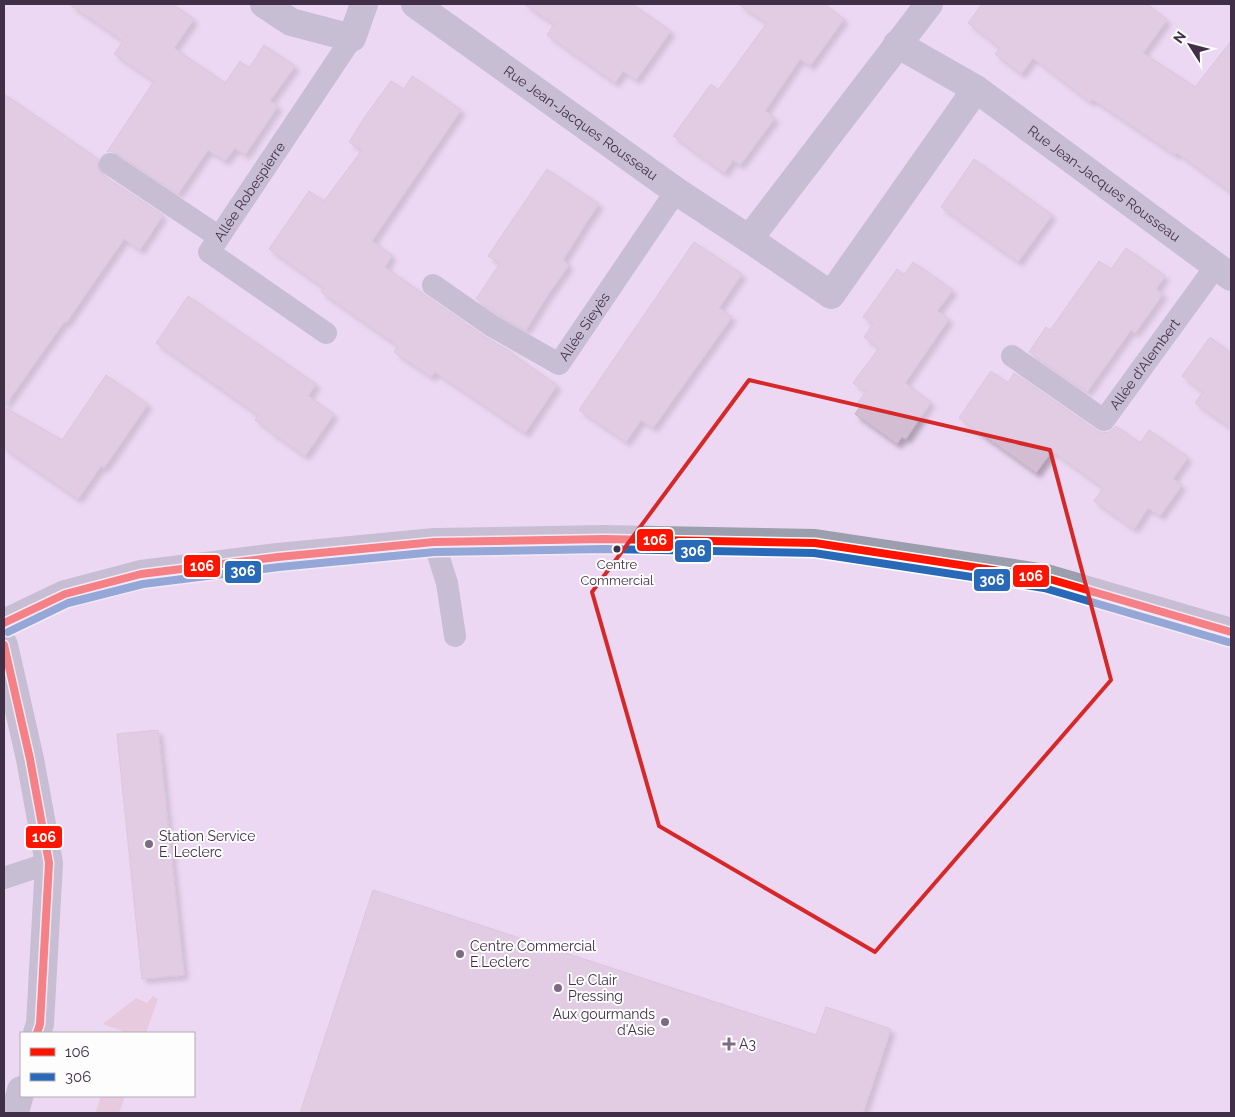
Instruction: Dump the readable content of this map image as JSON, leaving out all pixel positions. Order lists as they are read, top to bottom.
{
  "streets": {
    "street": ["Rue Jean-Jacques Rousseau"],
    "lane": ["Allée Robespierre", "Allée Sieyès", "Allée d'Alembert"]
  },
  "crossings": [
    ["Rue Jean-Jacques Rousseau", "Allée Sieyès"],
    ["Rue Jean-Jacques Rousseau", "Allée d'Alembert"]
  ],
  "places": {
    "other": [
      "Centre Commercial",
      "Station Service E. Leclerc",
      "Centre Commercial E.Leclerc",
      "Le Clair Pressing",
      "Aux gourmands d'Asie"
    ],
    "health": ["A3"]
  },
  "lines": ["transit line 106", "transit line 306"],
  "legend": ["106", "306"],
  "north": "top left"
}
